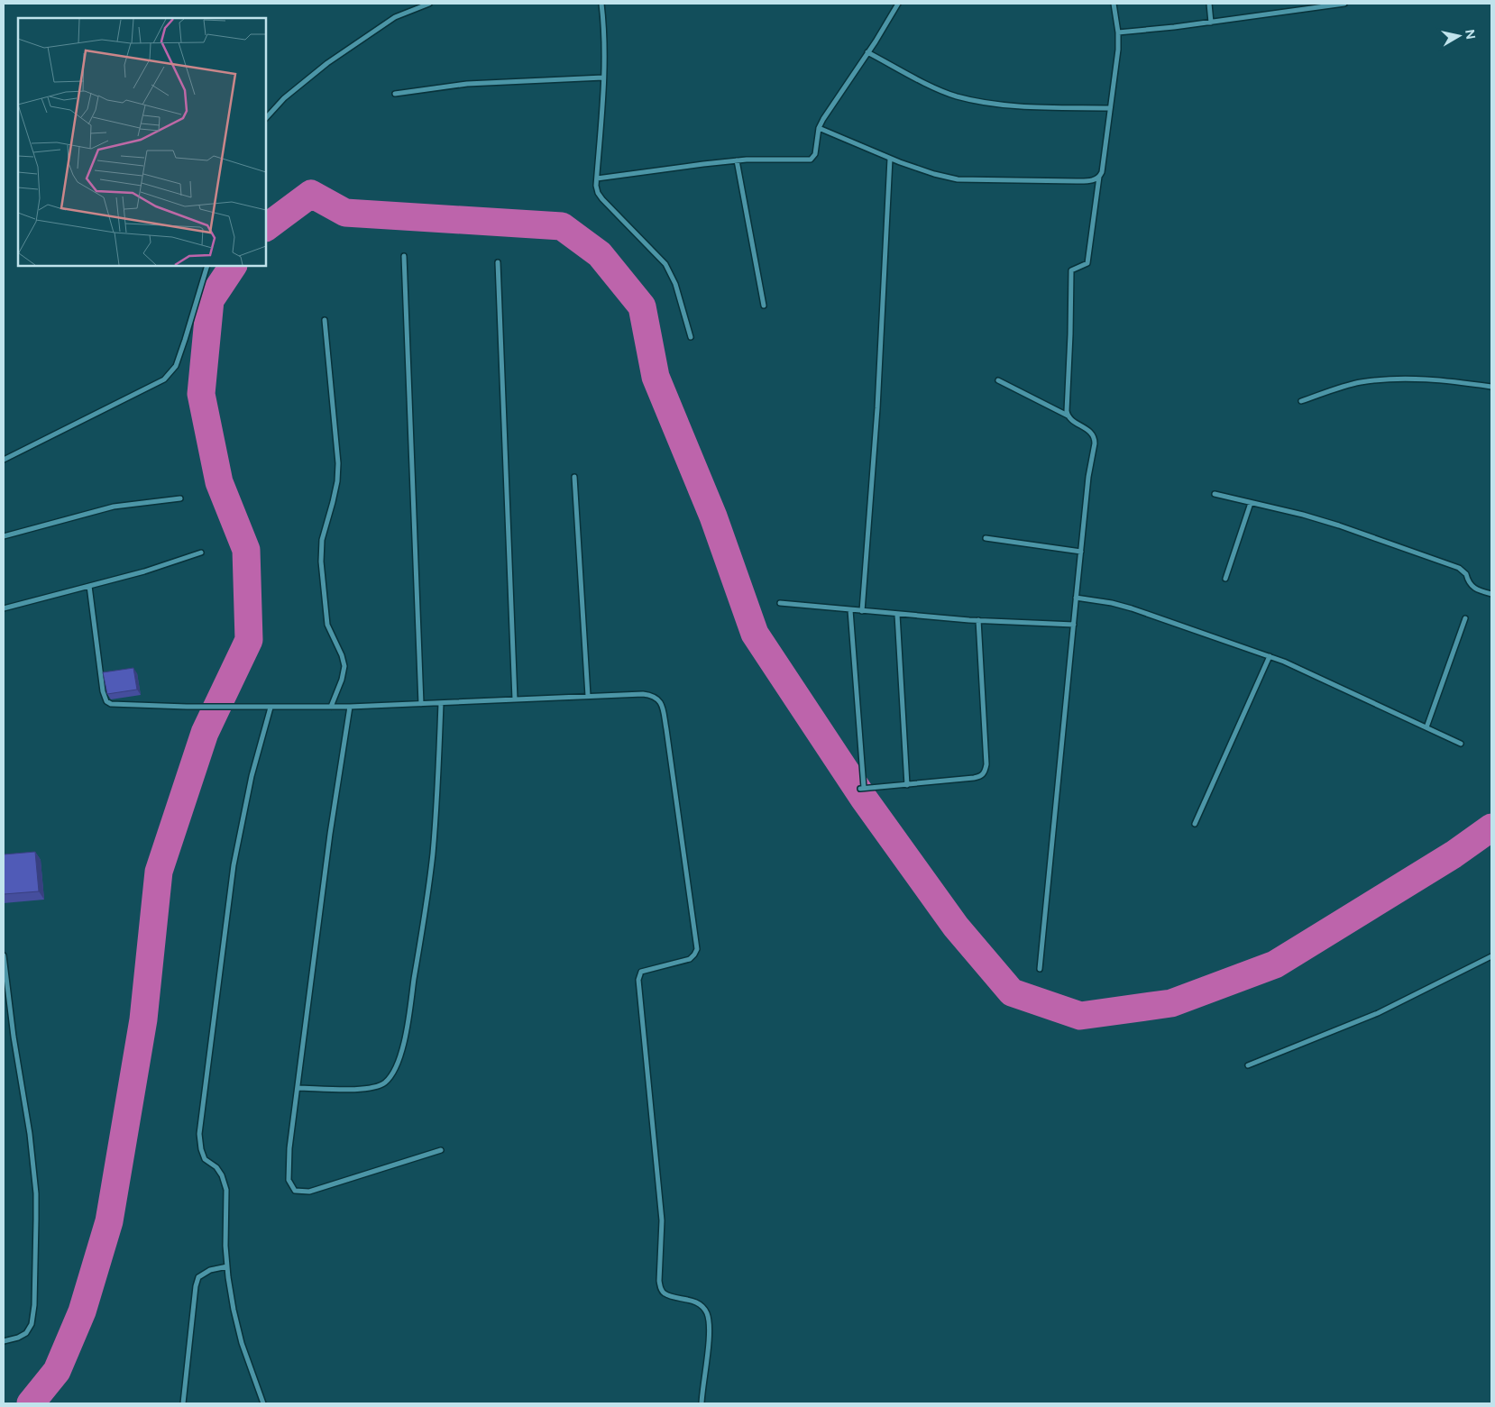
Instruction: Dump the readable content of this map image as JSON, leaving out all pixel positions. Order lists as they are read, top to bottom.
{
  "north": "right"
}
